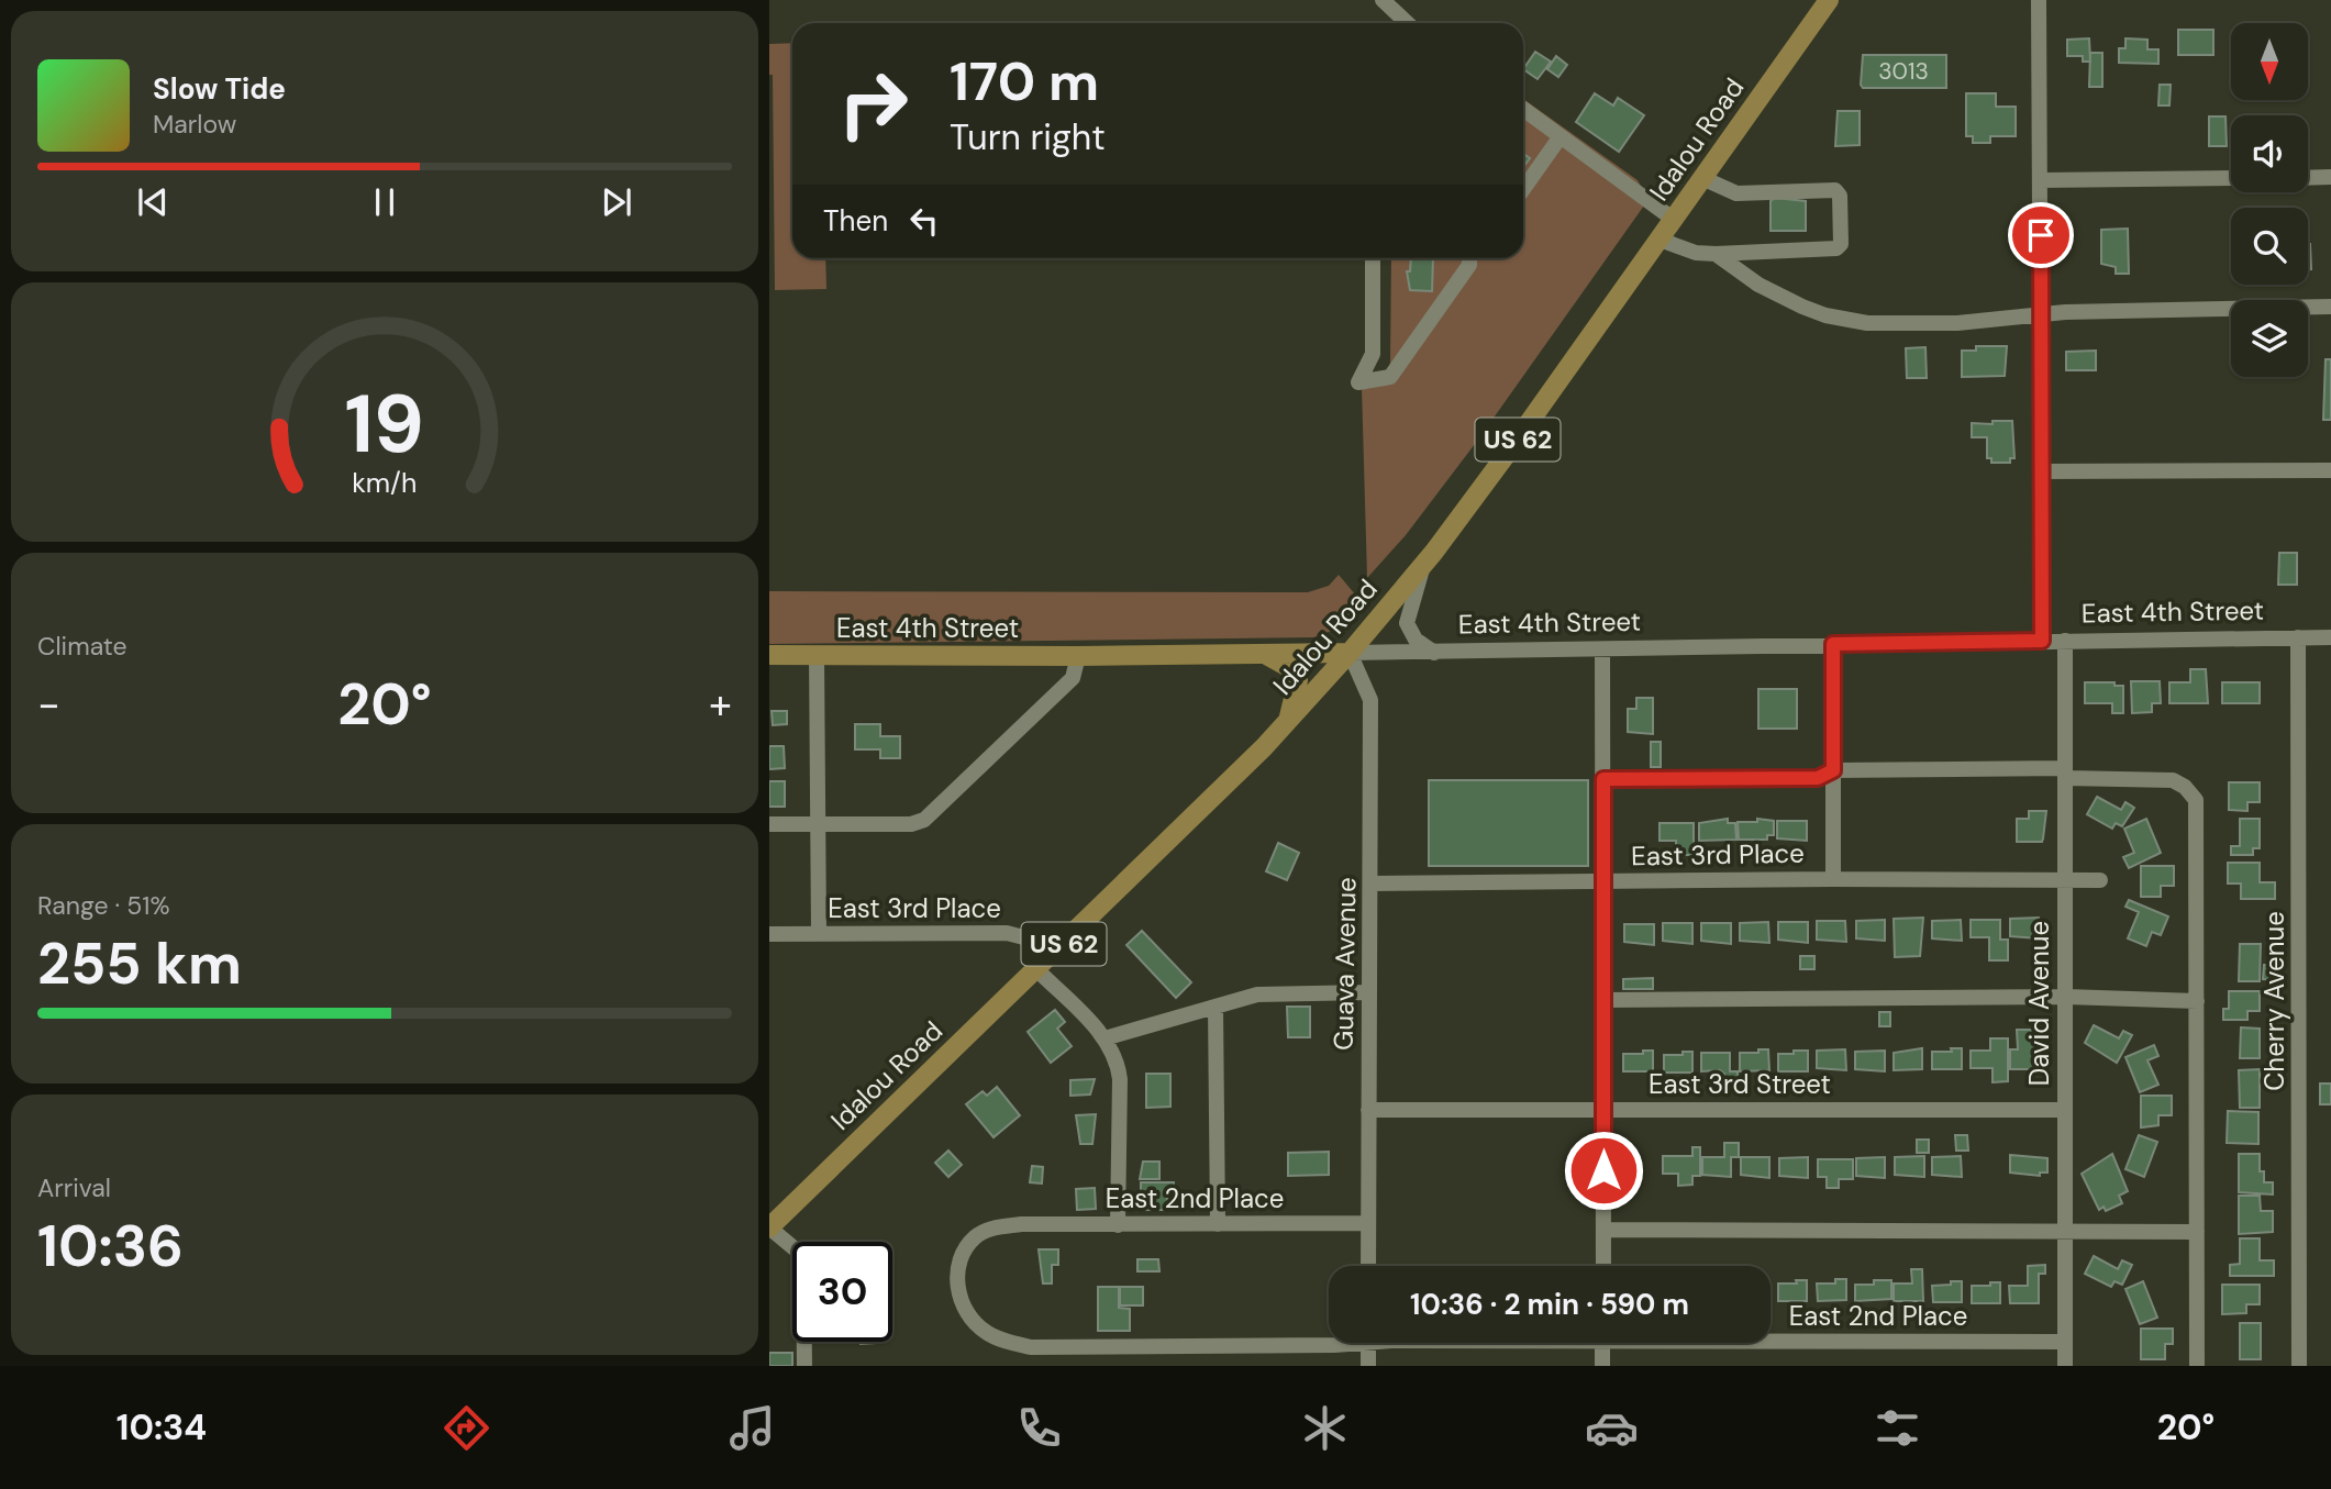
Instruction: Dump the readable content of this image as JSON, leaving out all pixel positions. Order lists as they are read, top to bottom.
{
  "streets": {
    "main road": ["Idalou Road", "US 62", "East 4th Street"],
    "street": [
      "East 3rd Place",
      "Guava Avenue",
      "Cherry Avenue",
      "David Avenue",
      "East 3rd Street",
      "East 2nd Place"
    ]
  },
  "crossings": [
    ["Idalou Road", "East 4th Street"],
    ["Idalou Road", "East 3rd Place"],
    ["Idalou Road", "Guava Avenue"],
    ["East 4th Street", "Guava Avenue"],
    ["East 4th Street", "Cherry Avenue"],
    ["East 4th Street", "David Avenue"],
    ["East 3rd Place", "Guava Avenue"],
    ["East 3rd Place", "David Avenue"],
    ["Guava Avenue", "East 3rd Street"],
    ["Guava Avenue", "East 2nd Place"],
    ["David Avenue", "East 3rd Street"],
    ["David Avenue", "East 2nd Place"]
  ],
  "house_numbers": ["3013"],
  "north": "bottom",
  "page": {
    "turn": ["170 m", "Turn right"],
    "song": ["Slow Tide", "Marlow"],
    "then": "Then",
    "tile": [
      "Climate",
      ["Range · 51%", "255 km"],
      ["Arrival", "10:36"]
    ],
    "heat": ["−", "20°", "+"],
    "limit": "30",
    "trip": "10:36 · 2 min · 590 m",
    "tabs": ["10:34", "20°"],
    "gauge": ["19", "km/h"]
  }
}
